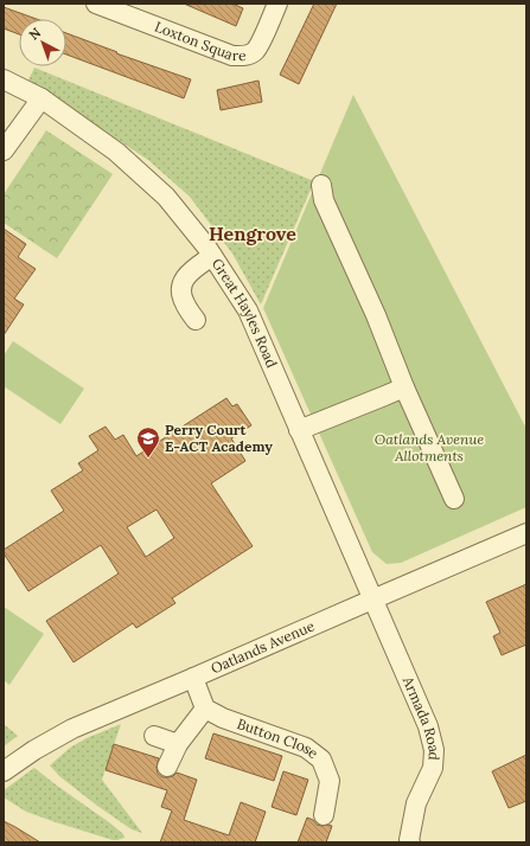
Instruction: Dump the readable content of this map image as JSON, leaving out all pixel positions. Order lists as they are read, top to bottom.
{
  "streets": {
    "street": [
      "Loxton Square",
      "Great Hayles Road",
      "Oatlands Avenue",
      "Armada Road",
      "Button Close"
    ]
  },
  "crossings": [
    ["Great Hayles Road", "Oatlands Avenue"],
    ["Great Hayles Road", "Armada Road"],
    ["Oatlands Avenue", "Armada Road"]
  ],
  "districts": ["Hengrove"],
  "parks": ["Oatlands Avenue Allotments"],
  "places": {
    "school or university": ["Perry Court E-ACT Academy"]
  },
  "north": "top left"
}
